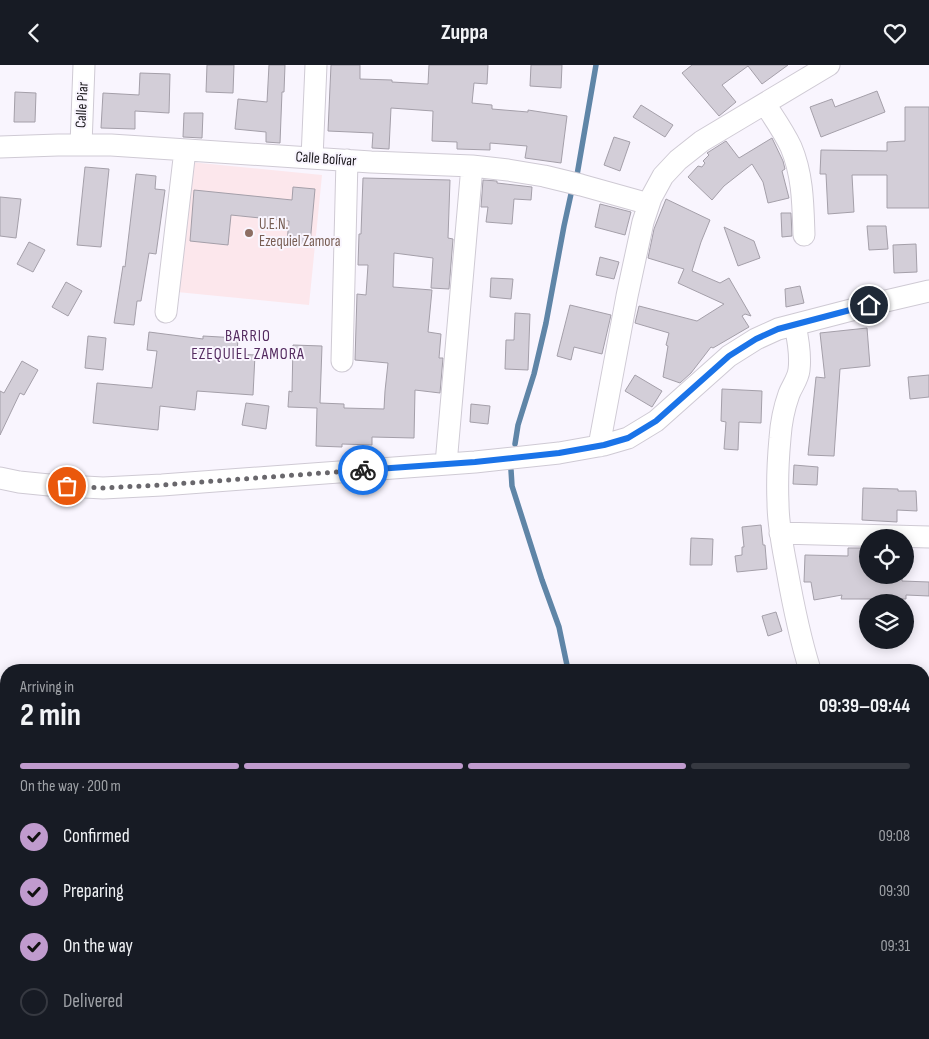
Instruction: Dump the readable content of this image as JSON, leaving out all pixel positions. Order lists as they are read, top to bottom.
{
  "streets": {
    "street": ["Calle Piar", "Calle Bolívar"]
  },
  "crossings": [
    ["Calle Piar", "Calle Bolívar"]
  ],
  "districts": ["BARRIO EZEQUIEL ZAMORA"],
  "places": ["U.E.N. Ezequiel Zamora"],
  "page": {
    "header": "Zuppa",
    "heading": ["2 min", "Arriving in", "09:39–09:44"],
    "bar": "On the way · 200 m",
    "list": [
      ["Confirmed", "09:08"],
      ["Preparing", "09:30"],
      ["On the way", "09:31"],
      "Delivered"
    ]
  }
}
